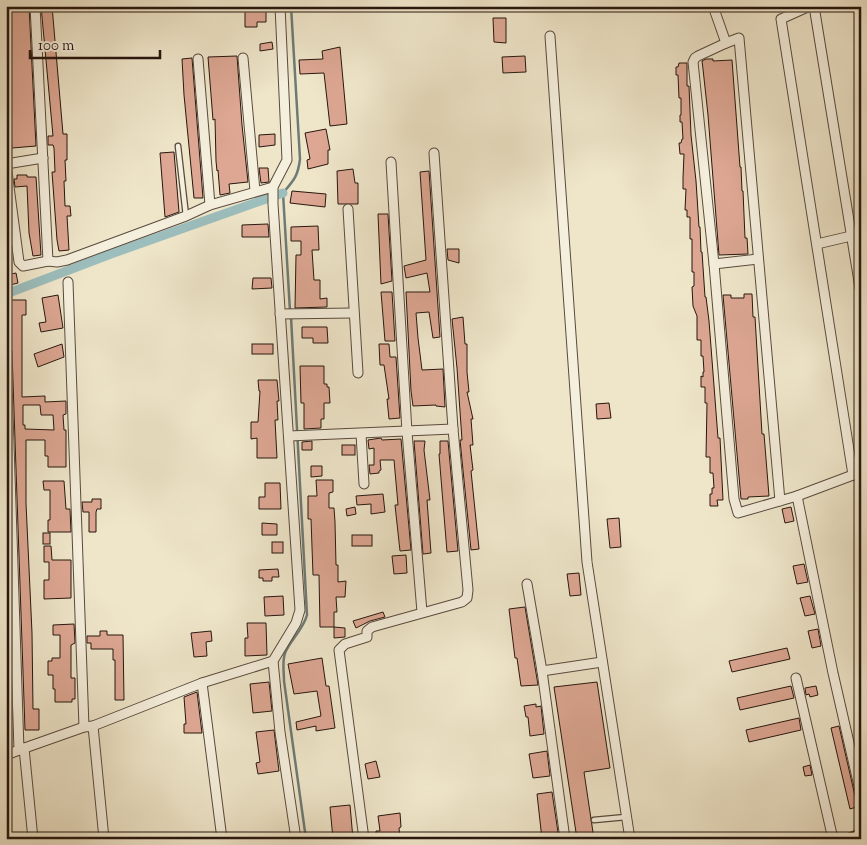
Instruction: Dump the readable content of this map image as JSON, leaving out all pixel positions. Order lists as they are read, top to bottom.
{
  "scale_bar": "100 m"
}
